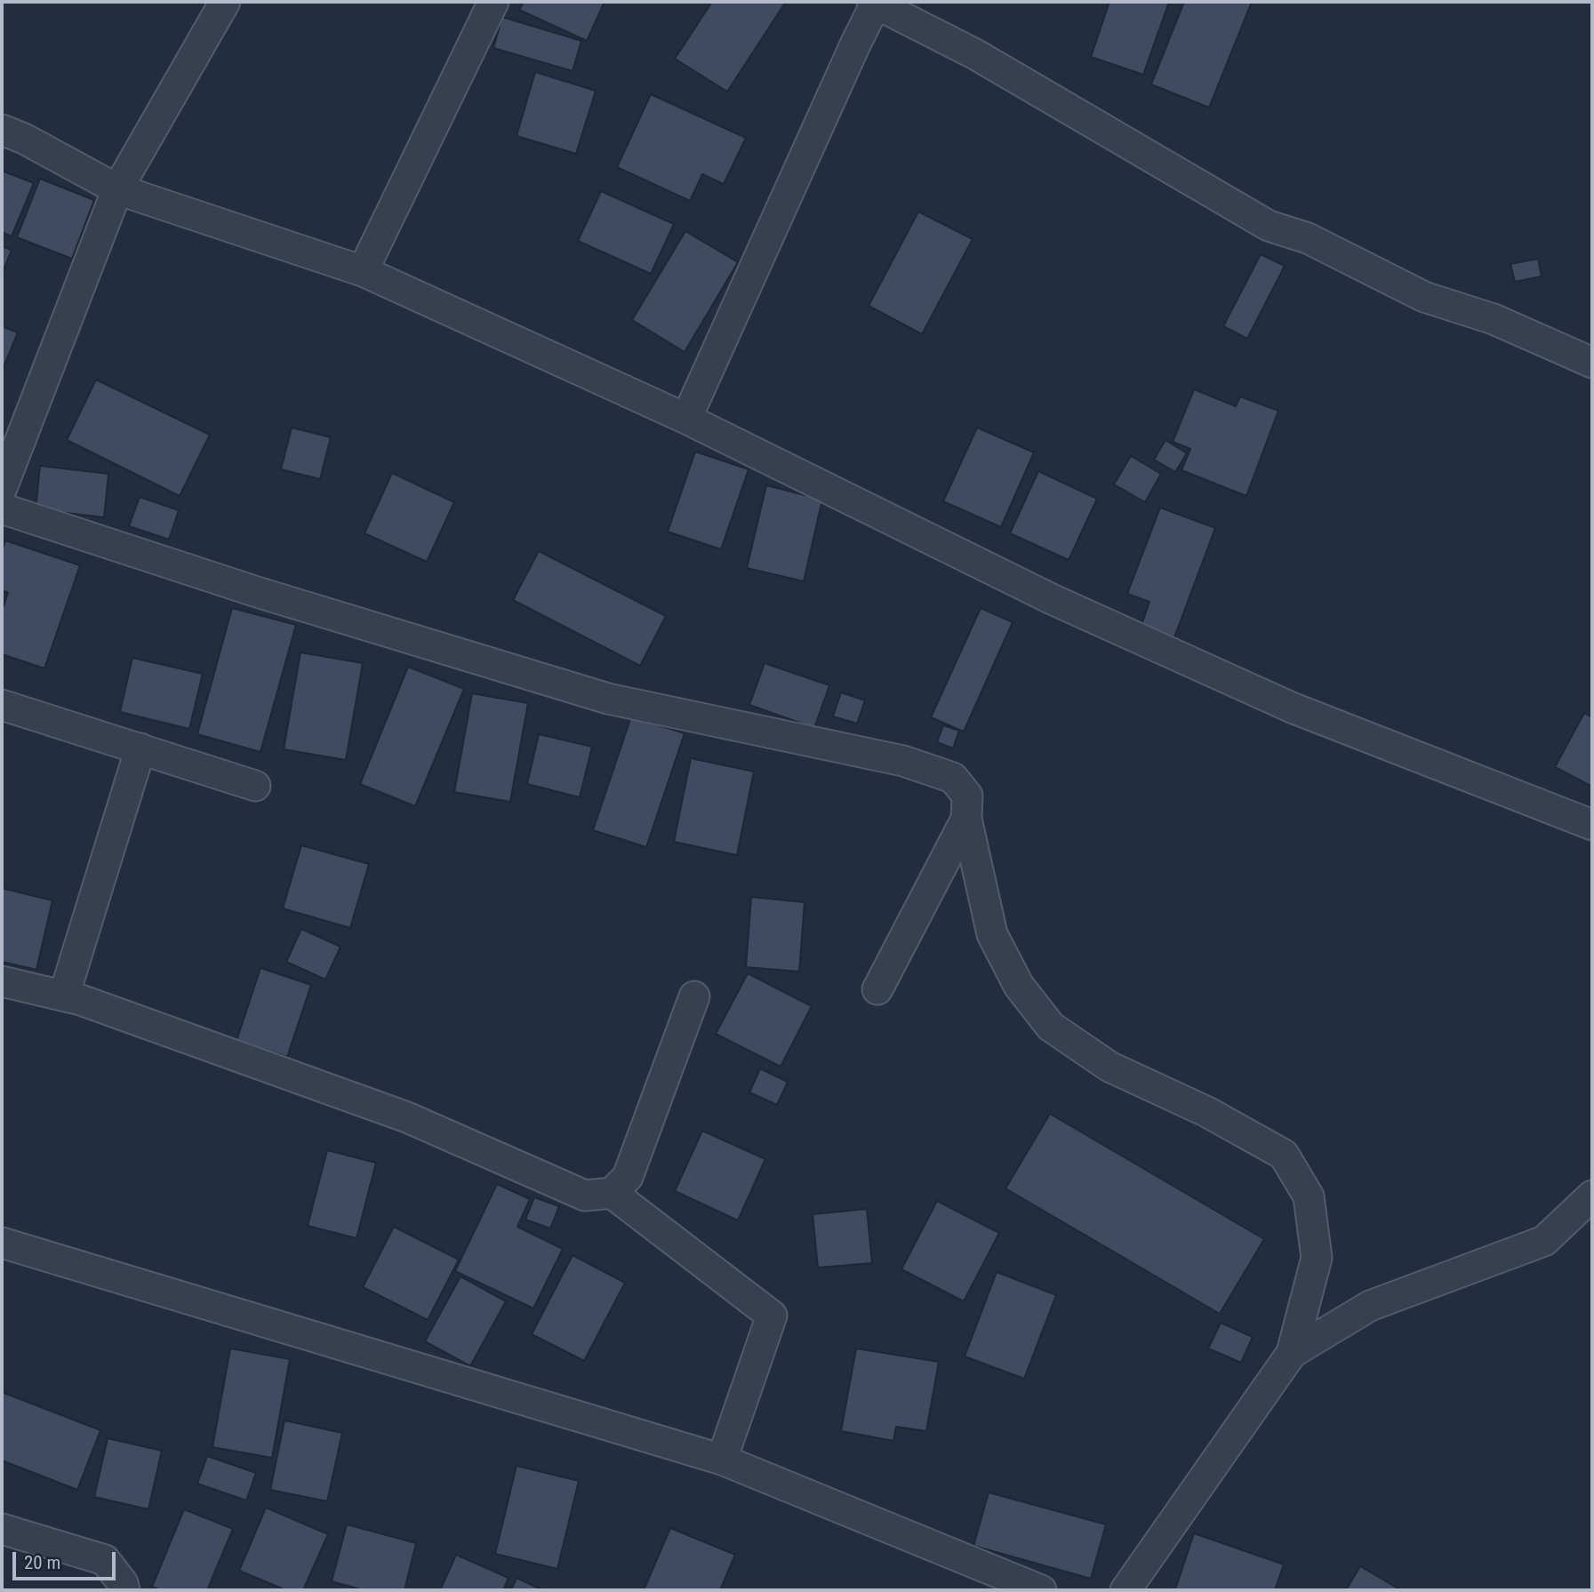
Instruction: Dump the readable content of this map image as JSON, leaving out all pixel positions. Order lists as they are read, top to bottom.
{
  "scale_bar": "20 m"
}
